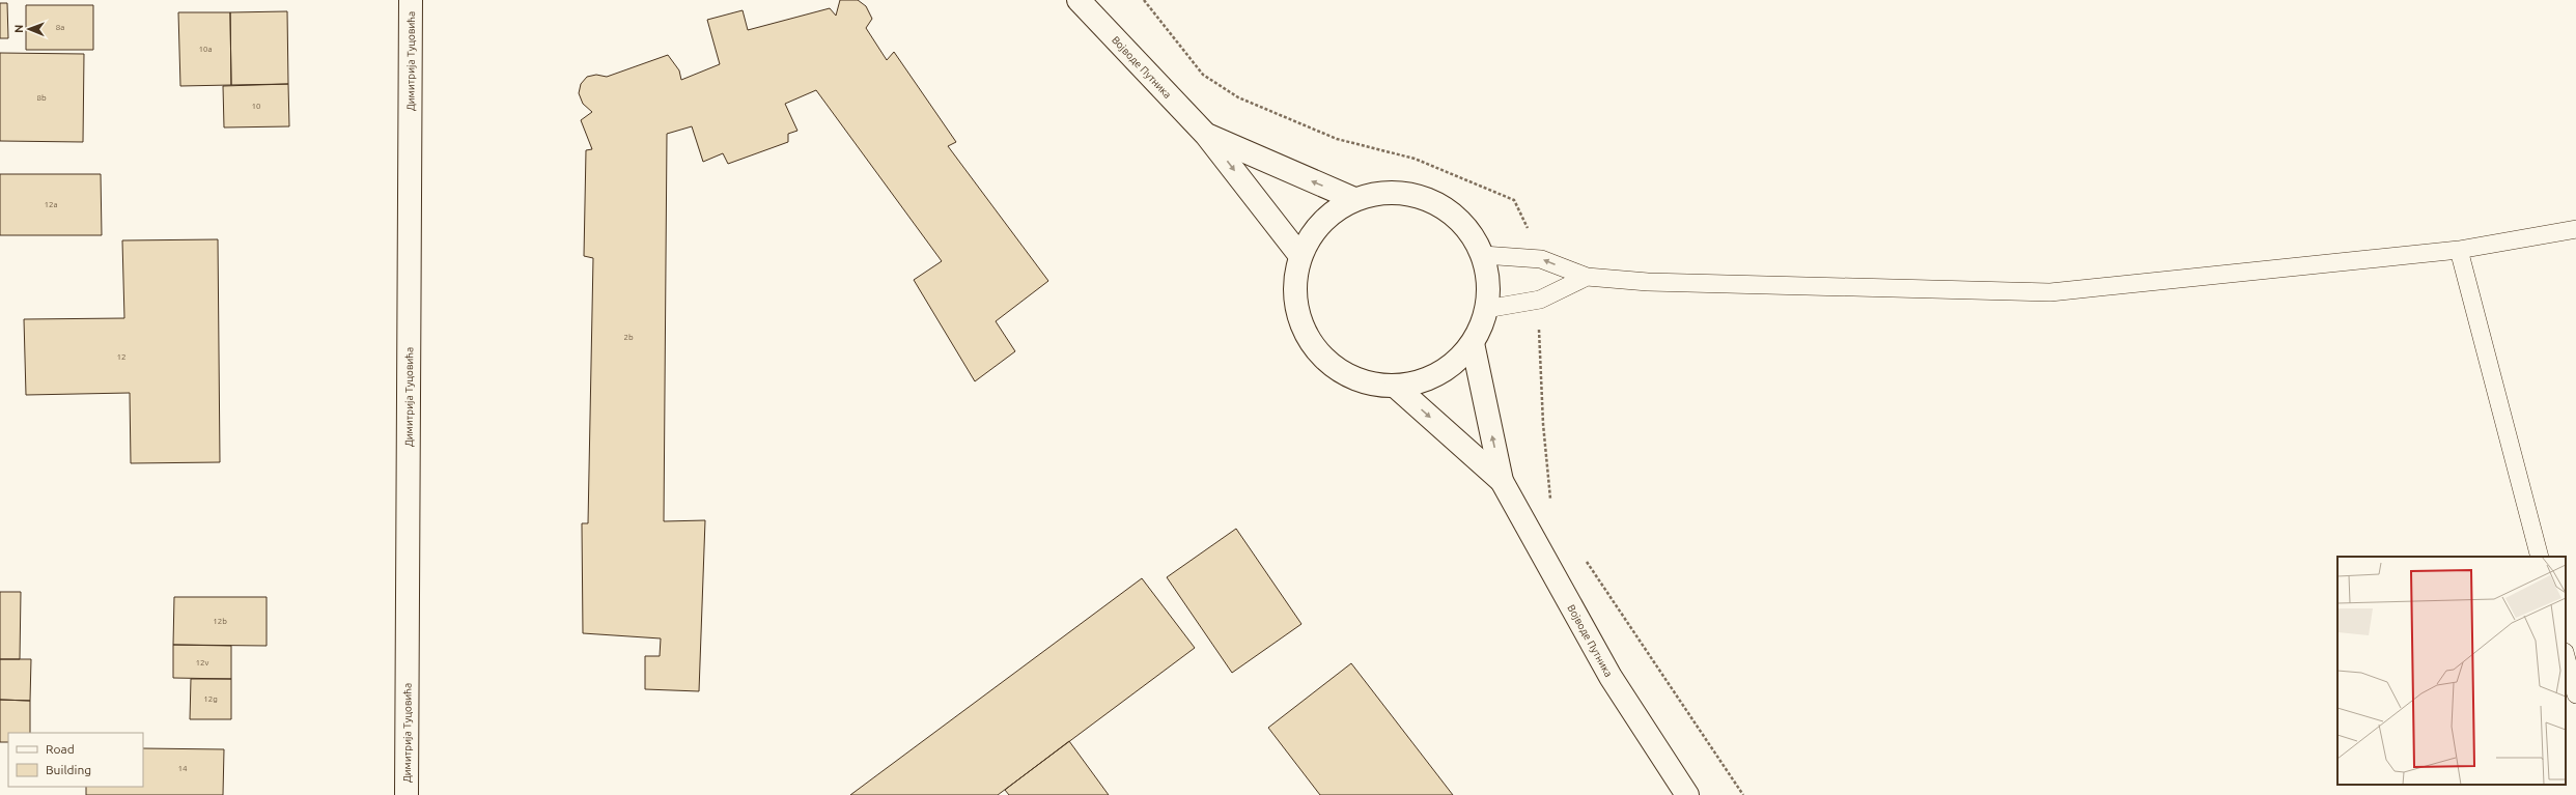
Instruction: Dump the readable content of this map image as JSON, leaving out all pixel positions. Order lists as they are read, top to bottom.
{
  "streets": {
    "street": ["Димитрија Туцовића", "Војводе Путника"]
  },
  "house_numbers": [
    "8a",
    "10a",
    "8b",
    "10",
    "12a",
    "2b",
    "12",
    "12b",
    "12v",
    "12g",
    "14"
  ],
  "legend": ["Road", "Building"],
  "north": "left"
}
